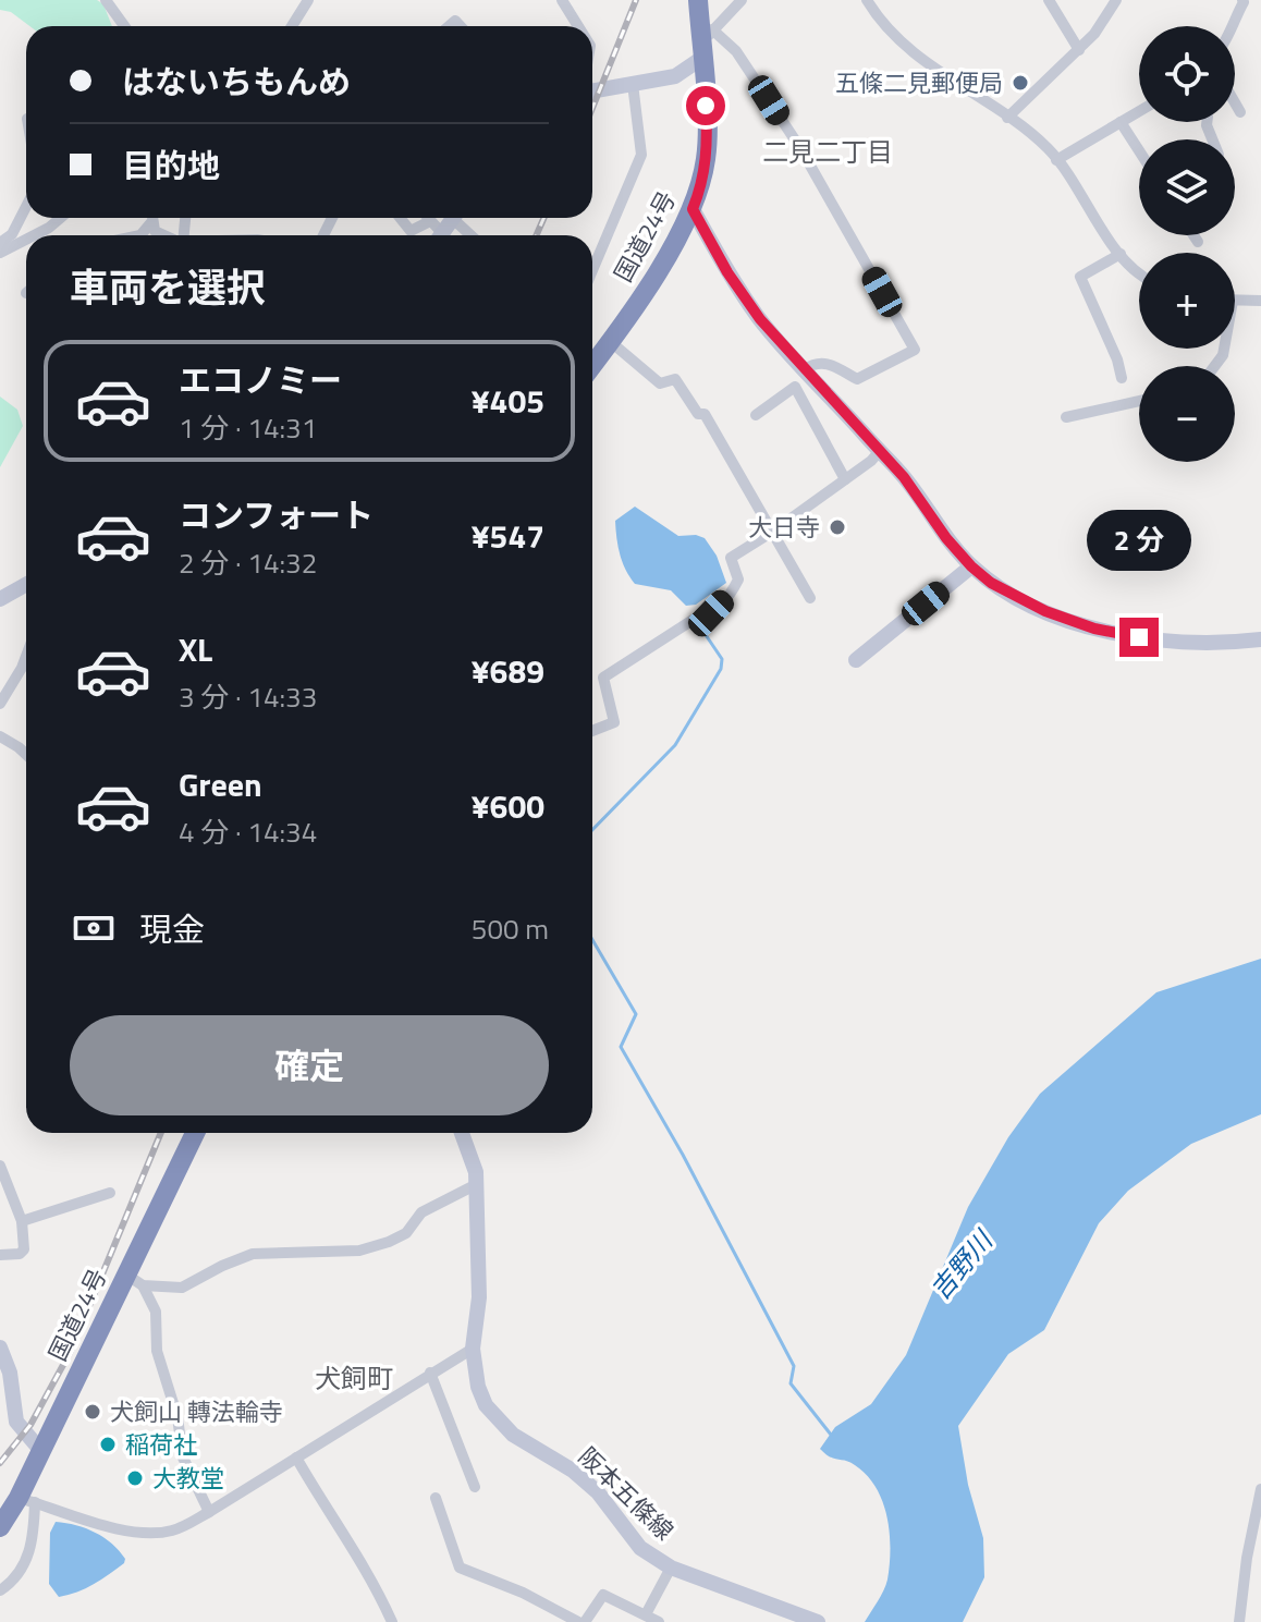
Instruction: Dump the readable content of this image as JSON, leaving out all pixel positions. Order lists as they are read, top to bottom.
{
  "streets": {
    "highway": ["国道24号"],
    "street": ["阪本五條線"]
  },
  "districts": ["二見二丁目", "犬飼町"],
  "water": ["吉野川"],
  "places": [
    "五條二見郵便局",
    "大日寺",
    "犬飼山 轉法輪寺",
    "稲荷社",
    "大教堂"
  ],
  "page": {
    "map_buttons": ["+", "−"],
    "banner": ["はないちもんめ", "目的地"],
    "heading": "車両を選択",
    "list": [
      {
        "name": "エコノミー",
        "note": "1 分 · 14:31",
        "value": "¥405"
      },
      {
        "name": "コンフォート",
        "note": "2 分 · 14:32",
        "value": "¥547"
      },
      {
        "name": "XL",
        "note": "3 分 · 14:33",
        "value": "¥689"
      },
      {
        "name": "Green",
        "note": "4 分 · 14:34",
        "value": "¥600"
      }
    ],
    "bubble": "2 分",
    "pay": ["現金", "500 m"],
    "buttons": "確定"
  }
}
